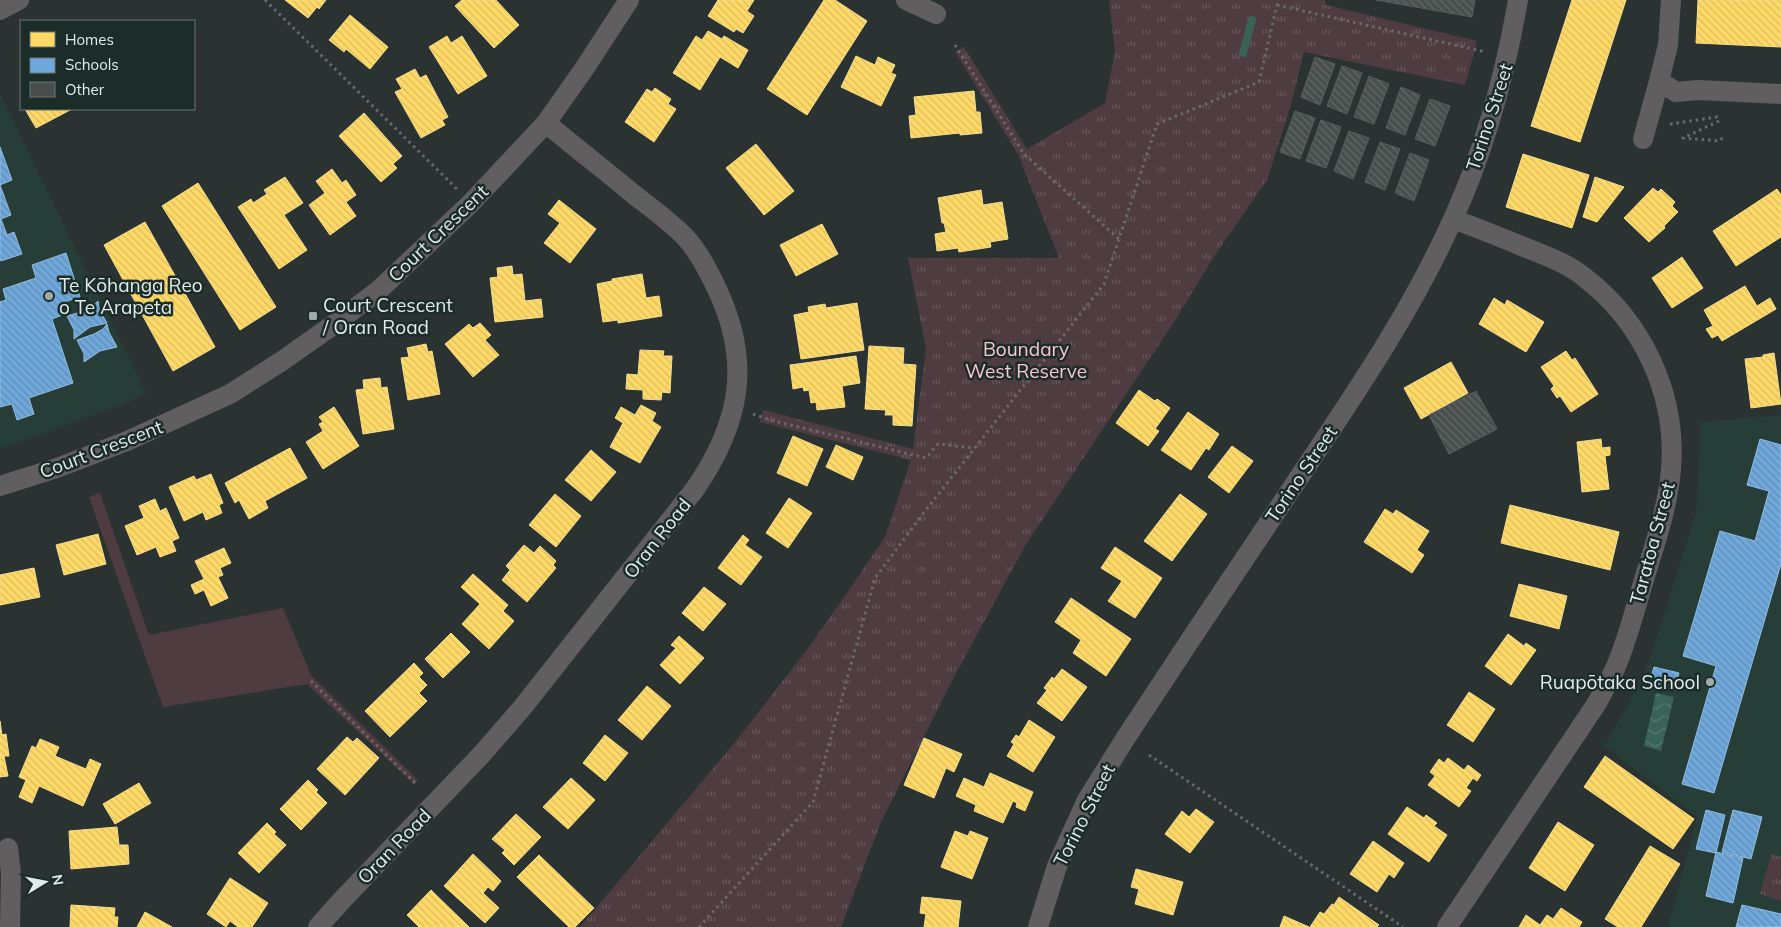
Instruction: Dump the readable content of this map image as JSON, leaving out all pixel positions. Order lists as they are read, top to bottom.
{
  "streets": {
    "street": [
      "Torino Street",
      "Court Crescent",
      "Oran Road",
      "Taratoa Street"
    ]
  },
  "crossings": [
    ["Torino Street", "Taratoa Street"],
    ["Court Crescent", "Oran Road"]
  ],
  "parks": ["Boundary West Reserve"],
  "places": {
    "other": ["Te Kōhanga Reo o Te Arapeta", "Ruapōtaka School"],
    "transit": ["Court Crescent / Oran Road"]
  },
  "legend": ["Homes", "Schools", "Other"],
  "north": "right"
}
